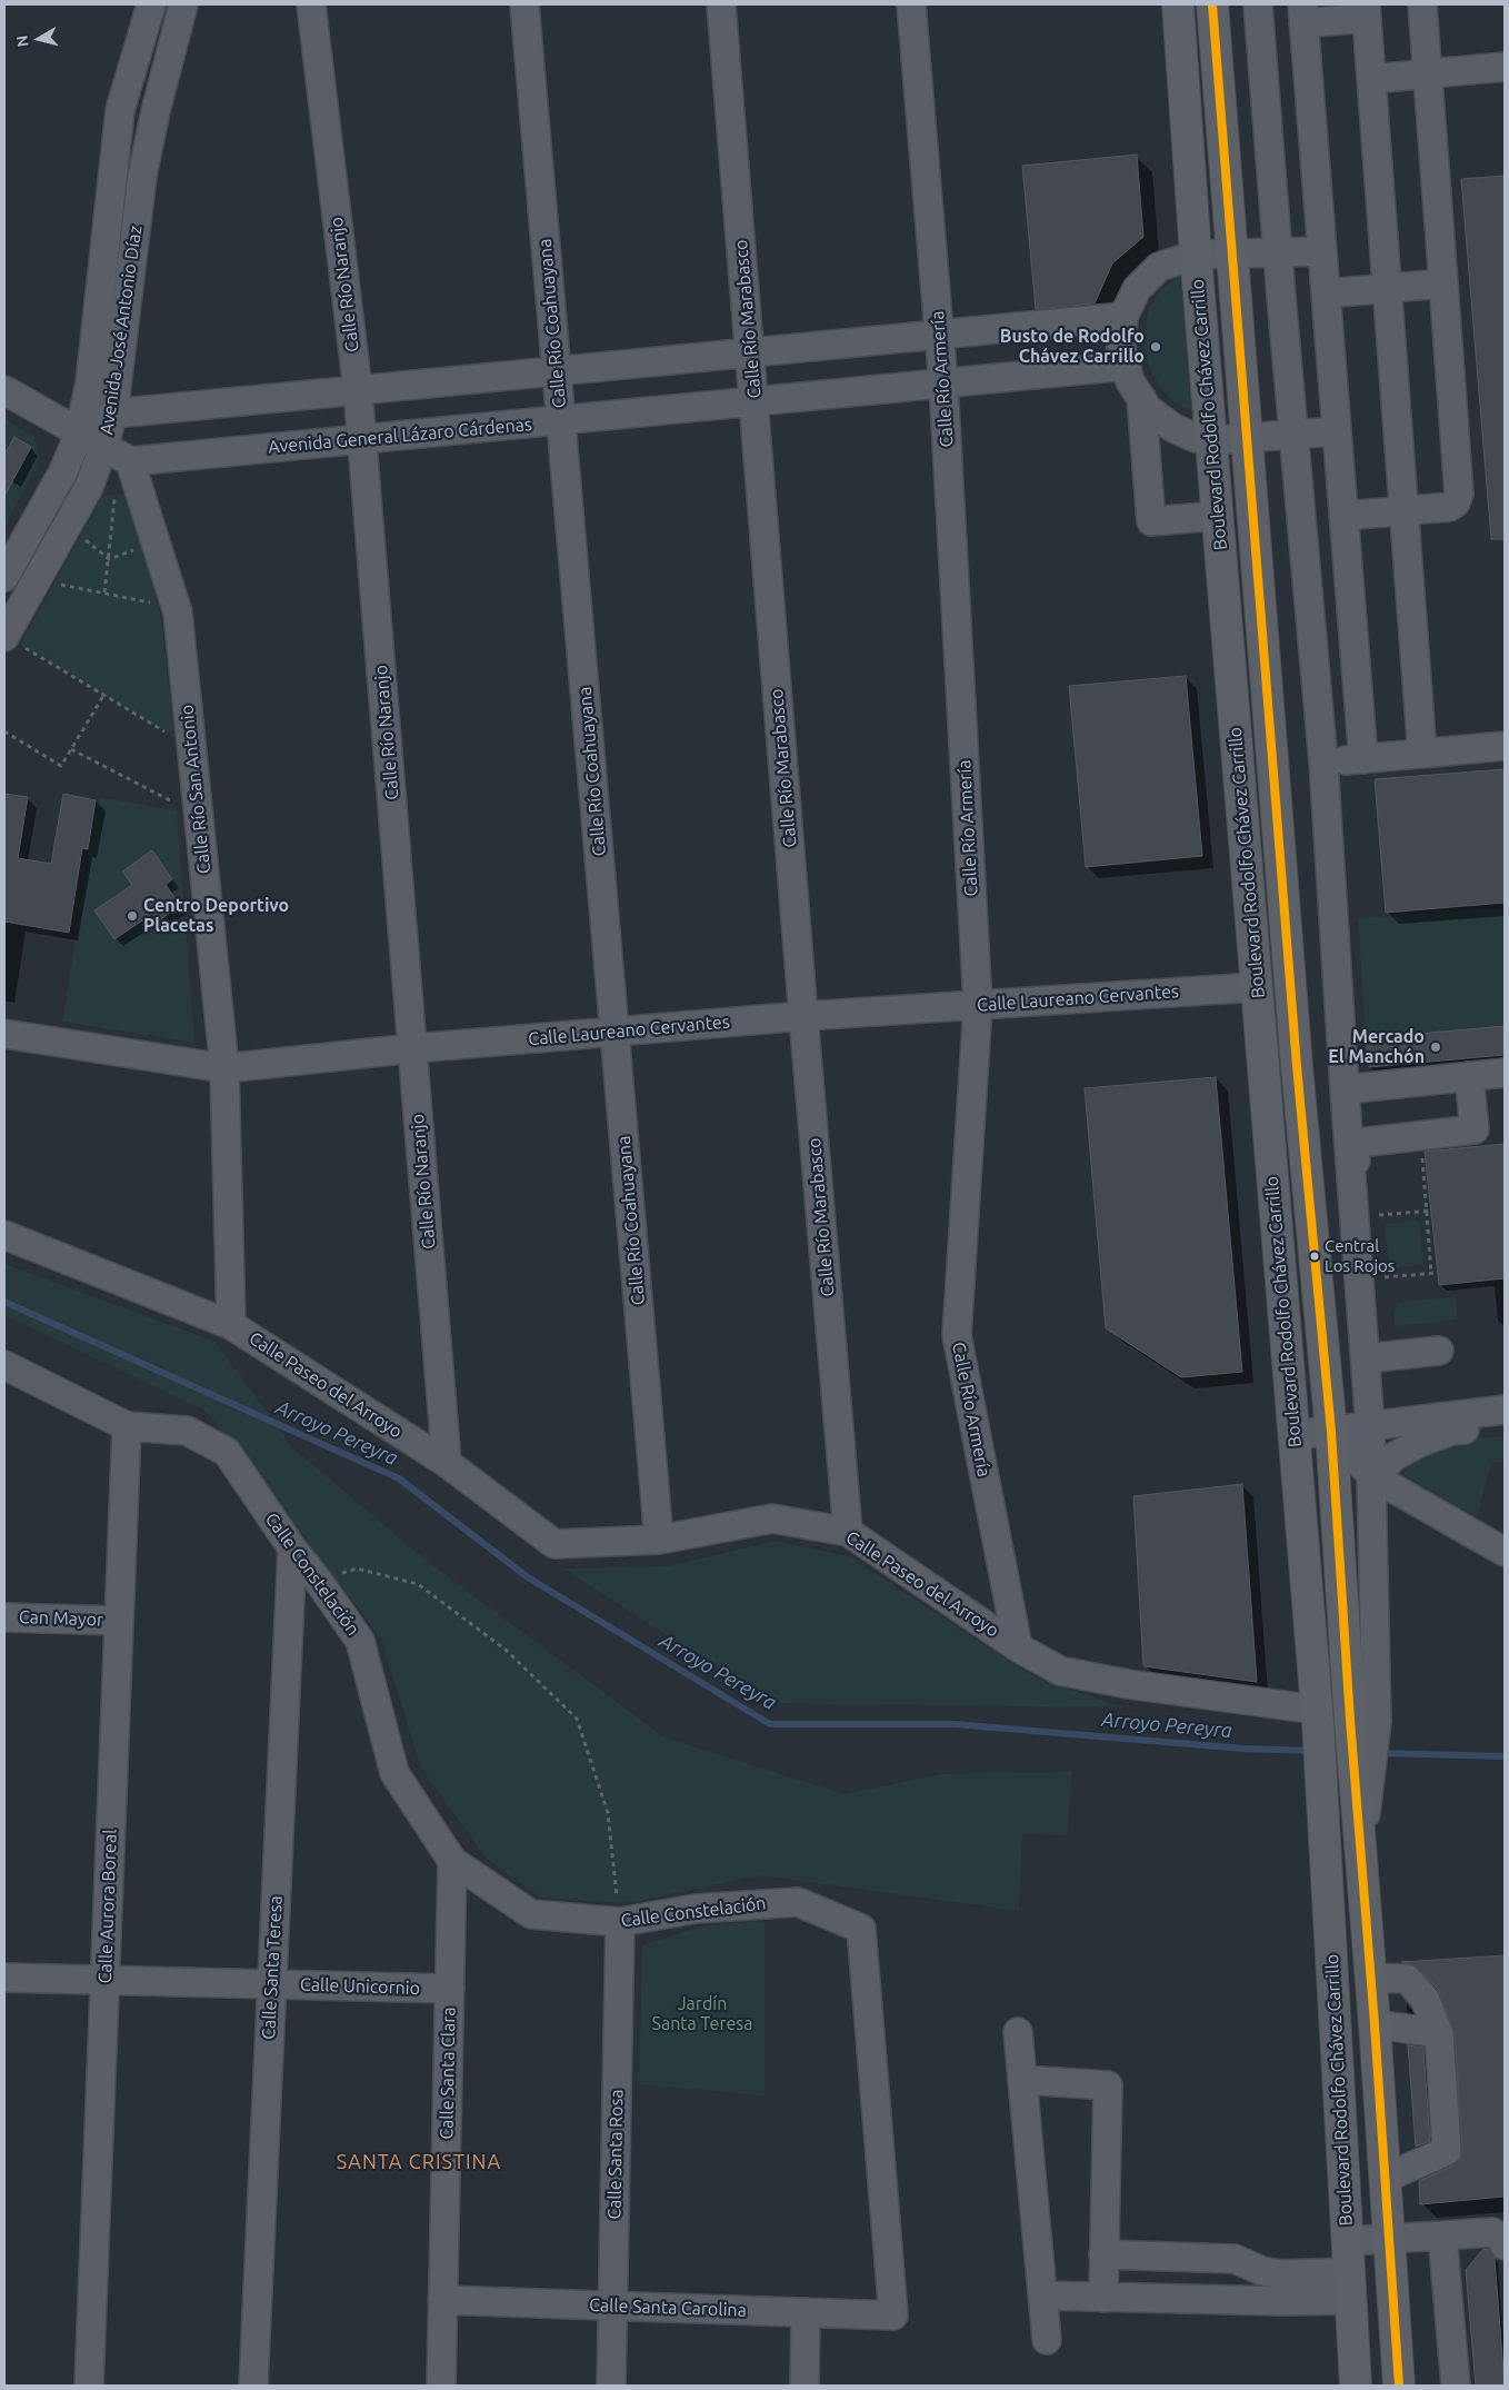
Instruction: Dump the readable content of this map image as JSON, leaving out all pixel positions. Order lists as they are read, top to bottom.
{
  "streets": {
    "main road": ["Boulevard Rodolfo Chávez Carrillo"],
    "street": [
      "Calle Río Naranjo",
      "Calle Río Marabasco",
      "Calle Río Coahuayana",
      "Avenida José Antonio Díaz",
      "Calle Río Armería",
      "Avenida General Lázaro Cárdenas",
      "Calle Río San Antonio",
      "Calle Laureano Cervantes",
      "Calle Paseo del Arroyo",
      "Calle Constelación",
      "Can Mayor",
      "Calle Aurora Boreal",
      "Calle Santa Teresa",
      "Calle Unicornio",
      "Calle Santa Clara",
      "Calle Santa Rosa",
      "Calle Santa Carolina"
    ]
  },
  "crossings": [
    ["Calle Río Naranjo", "Avenida General Lázaro Cárdenas"],
    ["Calle Río Naranjo", "Calle Laureano Cervantes"],
    ["Calle Río Naranjo", "Calle Paseo del Arroyo"],
    ["Calle Río Marabasco", "Avenida General Lázaro Cárdenas"],
    ["Calle Río Marabasco", "Calle Laureano Cervantes"],
    ["Calle Río Marabasco", "Calle Paseo del Arroyo"],
    ["Calle Río Coahuayana", "Avenida General Lázaro Cárdenas"],
    ["Calle Río Coahuayana", "Calle Laureano Cervantes"],
    ["Calle Río Coahuayana", "Calle Paseo del Arroyo"],
    ["Calle Río Armería", "Avenida General Lázaro Cárdenas"],
    ["Calle Río Armería", "Calle Laureano Cervantes"],
    ["Calle Río Armería", "Calle Paseo del Arroyo"],
    ["Boulevard Rodolfo Chávez Carrillo", "Calle Laureano Cervantes"],
    ["Boulevard Rodolfo Chávez Carrillo", "Calle Paseo del Arroyo"],
    ["Avenida General Lázaro Cárdenas", "Calle Río San Antonio"],
    ["Calle Río San Antonio", "Calle Laureano Cervantes"],
    ["Calle Río San Antonio", "Calle Paseo del Arroyo"],
    ["Calle Constelación", "Calle Aurora Boreal"],
    ["Calle Constelación", "Calle Santa Teresa"],
    ["Calle Constelación", "Calle Santa Clara"],
    ["Calle Constelación", "Calle Santa Rosa"],
    ["Calle Constelación", "Calle Santa Carolina"],
    ["Can Mayor", "Calle Aurora Boreal"],
    ["Calle Aurora Boreal", "Calle Unicornio"],
    ["Calle Santa Teresa", "Calle Unicornio"],
    ["Calle Unicornio", "Calle Santa Clara"],
    ["Calle Santa Clara", "Calle Santa Carolina"],
    ["Calle Santa Rosa", "Calle Santa Carolina"]
  ],
  "districts": ["SANTA CRISTINA"],
  "water": ["Arroyo Pereyra"],
  "parks": ["Jardín Santa Teresa"],
  "places": [
    "Busto de Rodolfo Chávez Carrillo",
    "Centro Deportivo Placetas",
    "Mercado El Manchón",
    "Central Los Rojos"
  ],
  "north": "left"
}
